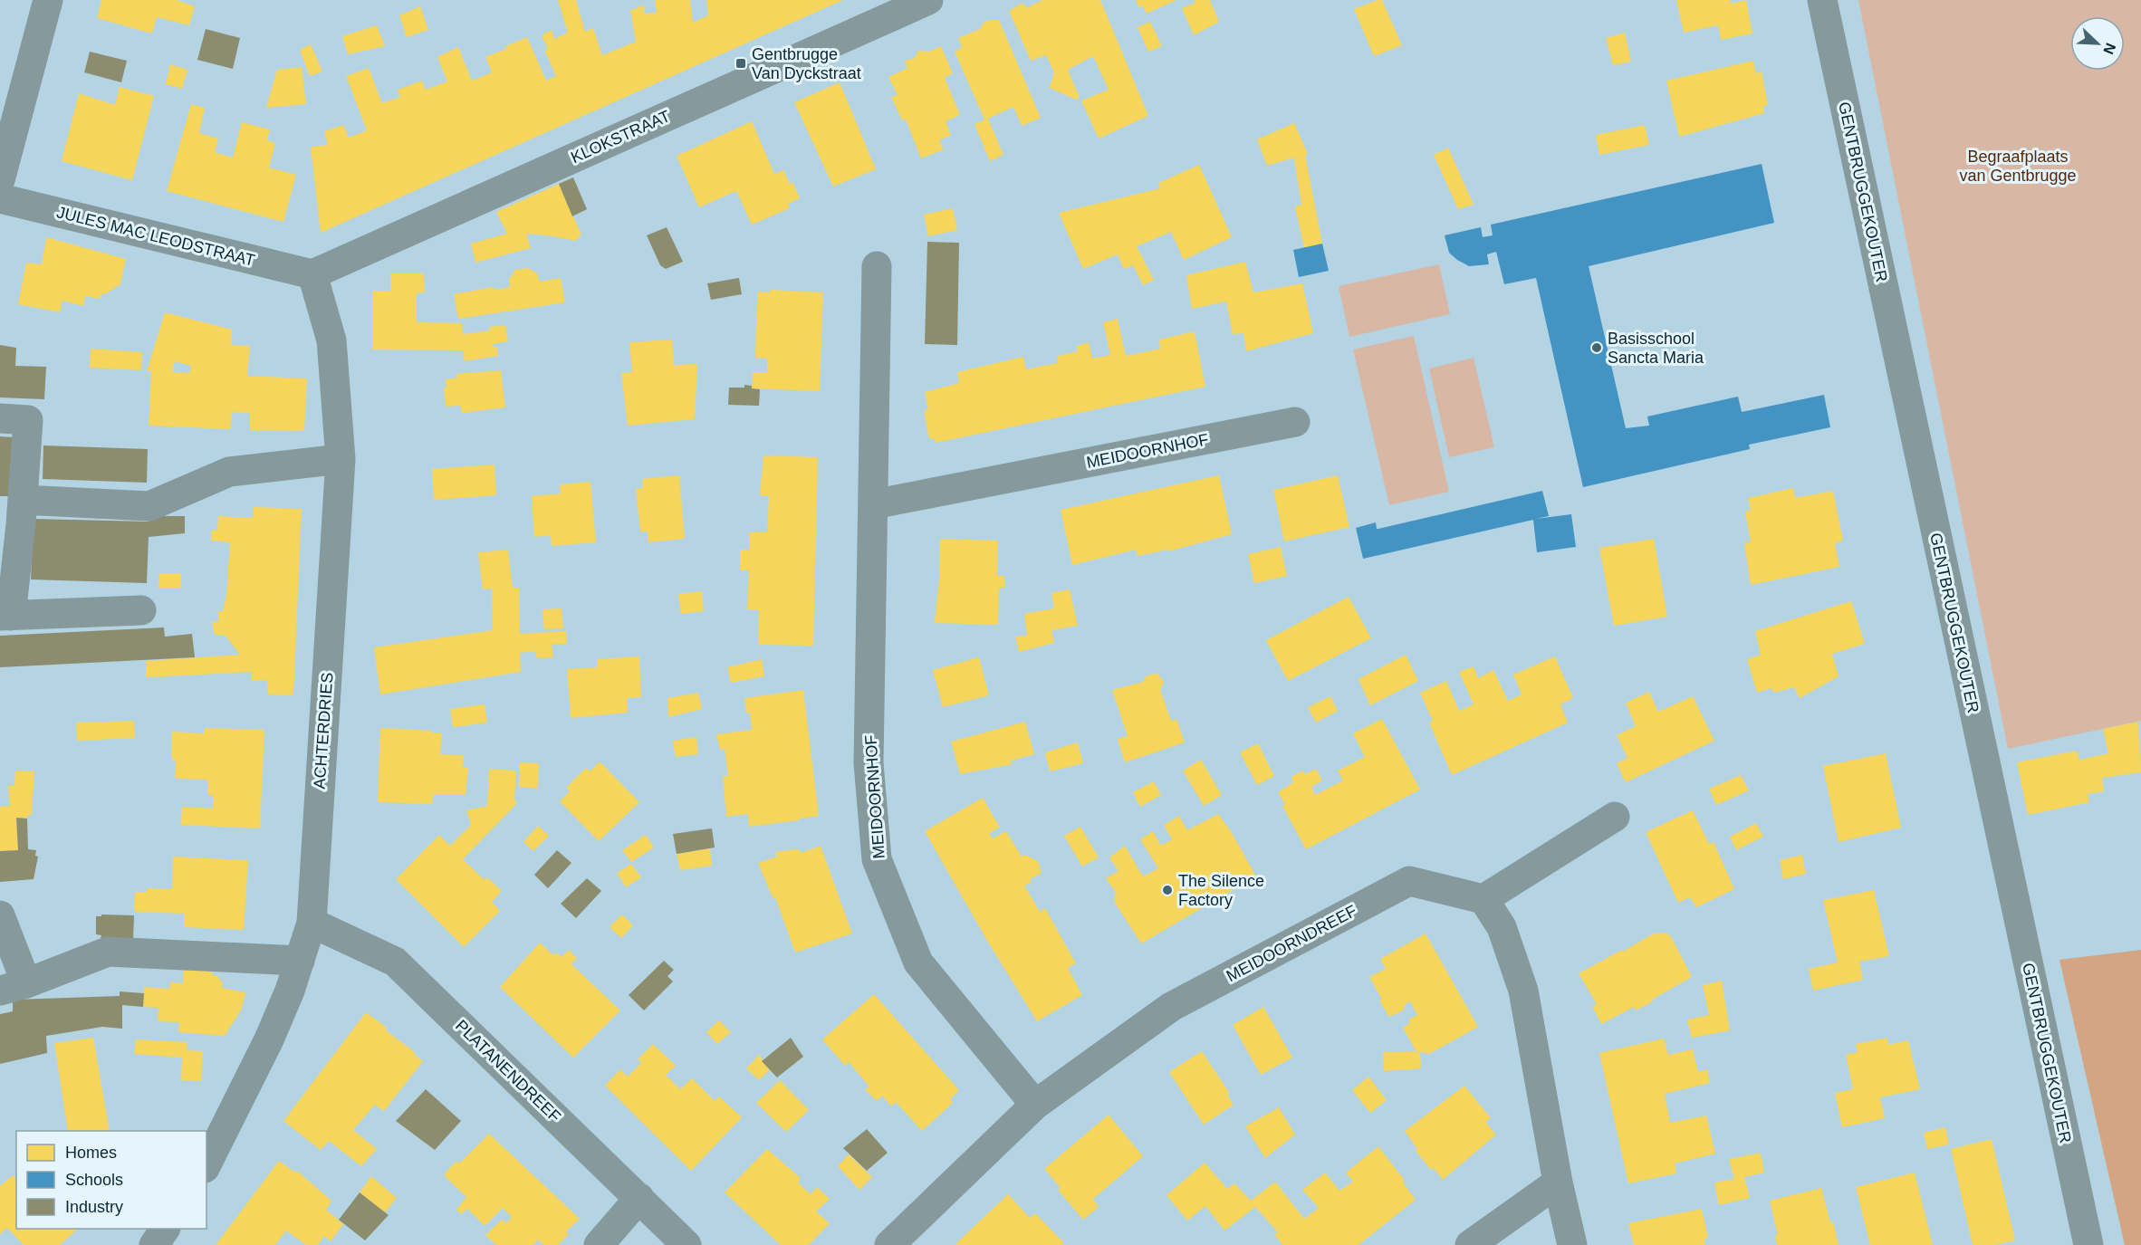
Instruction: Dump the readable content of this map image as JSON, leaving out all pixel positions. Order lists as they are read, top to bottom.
{
  "streets": {
    "street": [
      "KLOKSTRAAT",
      "GENTBRUGGEKOUTER",
      "JULES MAC LEODSTRAAT",
      "MEIDOORNHOF",
      "ACHTERDRIES",
      "MEIDOORNDREEF",
      "PLATANENDREEF"
    ]
  },
  "crossings": [
    ["KLOKSTRAAT", "JULES MAC LEODSTRAAT"],
    ["KLOKSTRAAT", "ACHTERDRIES"],
    ["JULES MAC LEODSTRAAT", "ACHTERDRIES"],
    ["MEIDOORNHOF", "MEIDOORNDREEF"],
    ["ACHTERDRIES", "PLATANENDREEF"]
  ],
  "parks": ["Begraafplaats van Gentbrugge"],
  "places": {
    "transit": ["Gentbrugge Van Dyckstraat"],
    "other": ["Basisschool Sancta Maria", "The Silence Factory"]
  },
  "legend": ["Homes", "Schools", "Industry"],
  "north": "bottom right"
}
